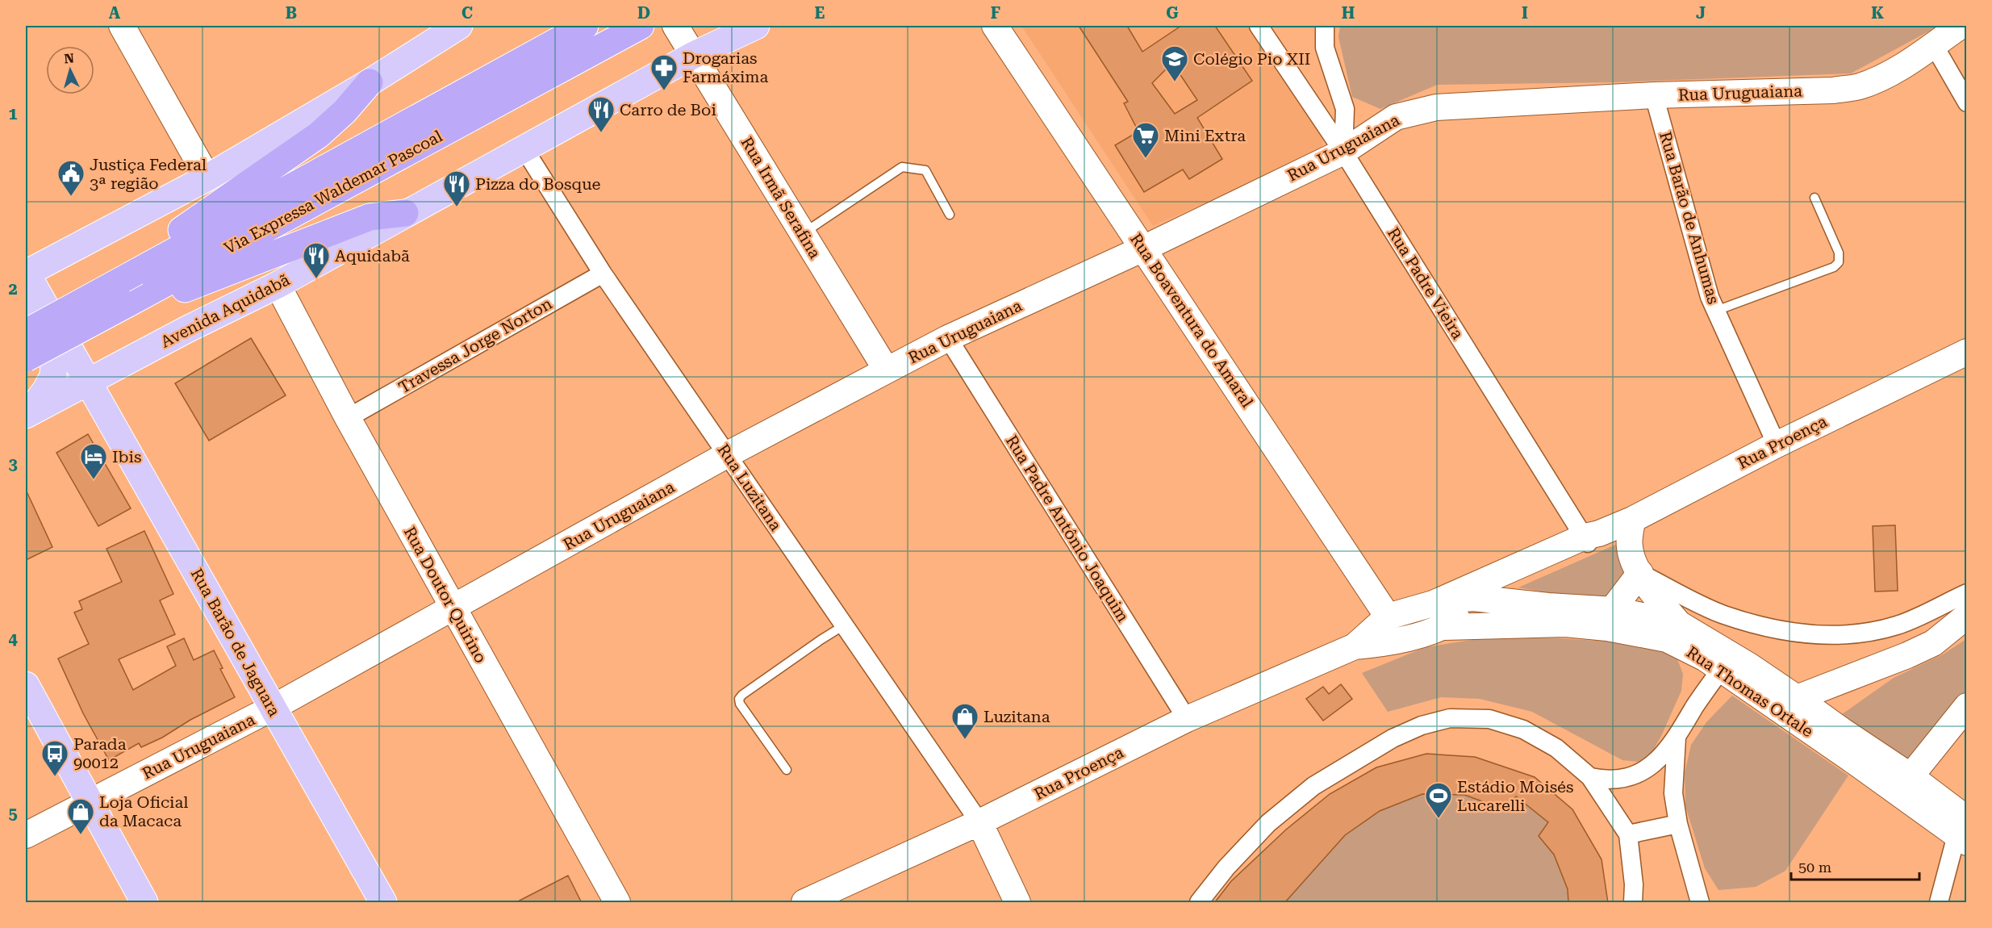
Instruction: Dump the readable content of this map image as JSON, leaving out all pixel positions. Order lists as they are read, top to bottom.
{
  "streets": {
    "highway": ["Via Expressa Waldemar Pascoal"],
    "main road": [
      "Rua Uruguaiana",
      "Rua Irmã Serafina",
      "Avenida Aquidabã",
      "Rua Boaventura do Amaral",
      "Rua Proença",
      "Rua Doutor Quirino",
      "Rua Barão de Jaguara",
      "Rua Thomas Ortale"
    ],
    "street": [
      "Rua Barão de Anhumas",
      "Rua Padre Vieira",
      "Travessa Jorge Norton",
      "Rua Luzitana",
      "Rua Padre Antônio Joaquim"
    ]
  },
  "crossings": [
    ["Rua Uruguaiana", "Rua Irmã Serafina"],
    ["Rua Uruguaiana", "Rua Barão de Anhumas"],
    ["Rua Uruguaiana", "Rua Padre Vieira"],
    ["Rua Uruguaiana", "Rua Boaventura do Amaral"],
    ["Rua Uruguaiana", "Rua Luzitana"],
    ["Rua Uruguaiana", "Rua Padre Antônio Joaquim"],
    ["Rua Uruguaiana", "Rua Doutor Quirino"],
    ["Rua Uruguaiana", "Rua Barão de Jaguara"],
    ["Rua Irmã Serafina", "Avenida Aquidabã"],
    ["Rua Barão de Anhumas", "Rua Proença"],
    ["Rua Padre Vieira", "Rua Proença"],
    ["Avenida Aquidabã", "Rua Luzitana"],
    ["Avenida Aquidabã", "Rua Doutor Quirino"],
    ["Avenida Aquidabã", "Rua Barão de Jaguara"],
    ["Rua Boaventura do Amaral", "Rua Proença"],
    ["Travessa Jorge Norton", "Rua Luzitana"],
    ["Travessa Jorge Norton", "Rua Doutor Quirino"],
    ["Rua Proença", "Rua Luzitana"],
    ["Rua Proença", "Rua Padre Antônio Joaquim"],
    ["Rua Proença", "Rua Thomas Ortale"]
  ],
  "places": {
    "school or university": ["Colégio Pio XII"],
    "pharmacy": ["Drogarias Farmáxima"],
    "restaurant": ["Carro de Boi", "Pizza do Bosque", "Aquidabã"],
    "supermarket": ["Mini Extra"],
    "public building": ["Justiça Federal 3ª região"],
    "hotel": ["Ibis"],
    "shop": ["Luzitana", "Loja Oficial da Macaca"],
    "bus stop": ["Parada 90012"],
    "sports": ["Estádio Moisés Lucarelli"]
  },
  "scale_bar": "50 m",
  "north": "top",
  "grid": {
    "columns": [
      "A",
      "B",
      "C",
      "D",
      "E",
      "F",
      "G",
      "H",
      "I",
      "J",
      "K"
    ],
    "rows": [
      "1",
      "2",
      "3",
      "4",
      "5"
    ]
  }
}
